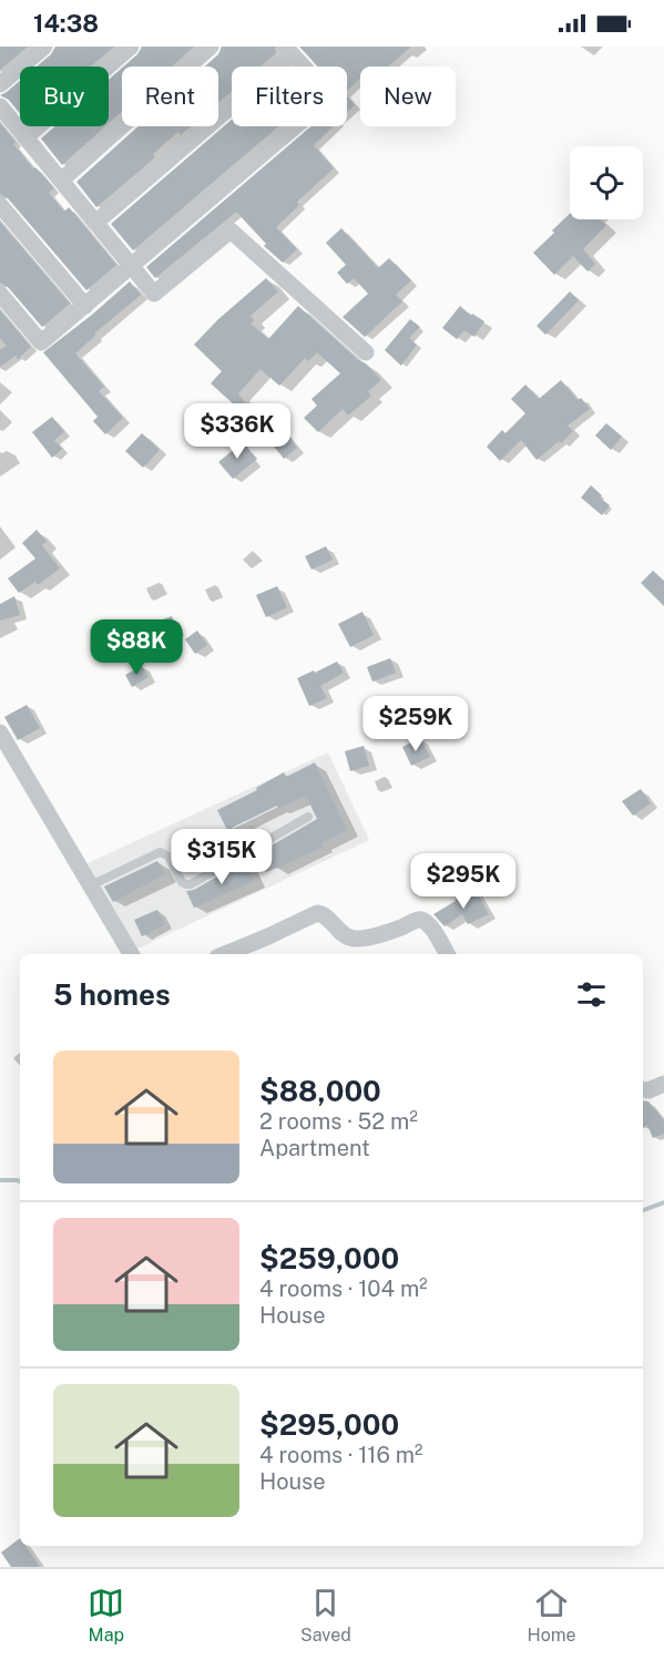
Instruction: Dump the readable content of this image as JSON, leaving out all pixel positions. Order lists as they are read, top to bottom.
{
  "page": {
    "status": "14:38",
    "chip": [
      "Buy",
      "Rent",
      "Filters",
      "New"
    ],
    "price": [
      "$336K",
      "$88K",
      "$259K",
      "$315K",
      "$295K"
    ],
    "heading": "5 homes",
    "list": [
      {
        "name": "$88,000",
        "note": "2 rooms · 52 m² · Apartment"
      },
      {
        "name": "$259,000",
        "note": "4 rooms · 104 m² · House"
      },
      {
        "name": "$295,000",
        "note": "4 rooms · 116 m² · House"
      }
    ],
    "tabs": ["Map", "Saved", "Home"]
  }
}
